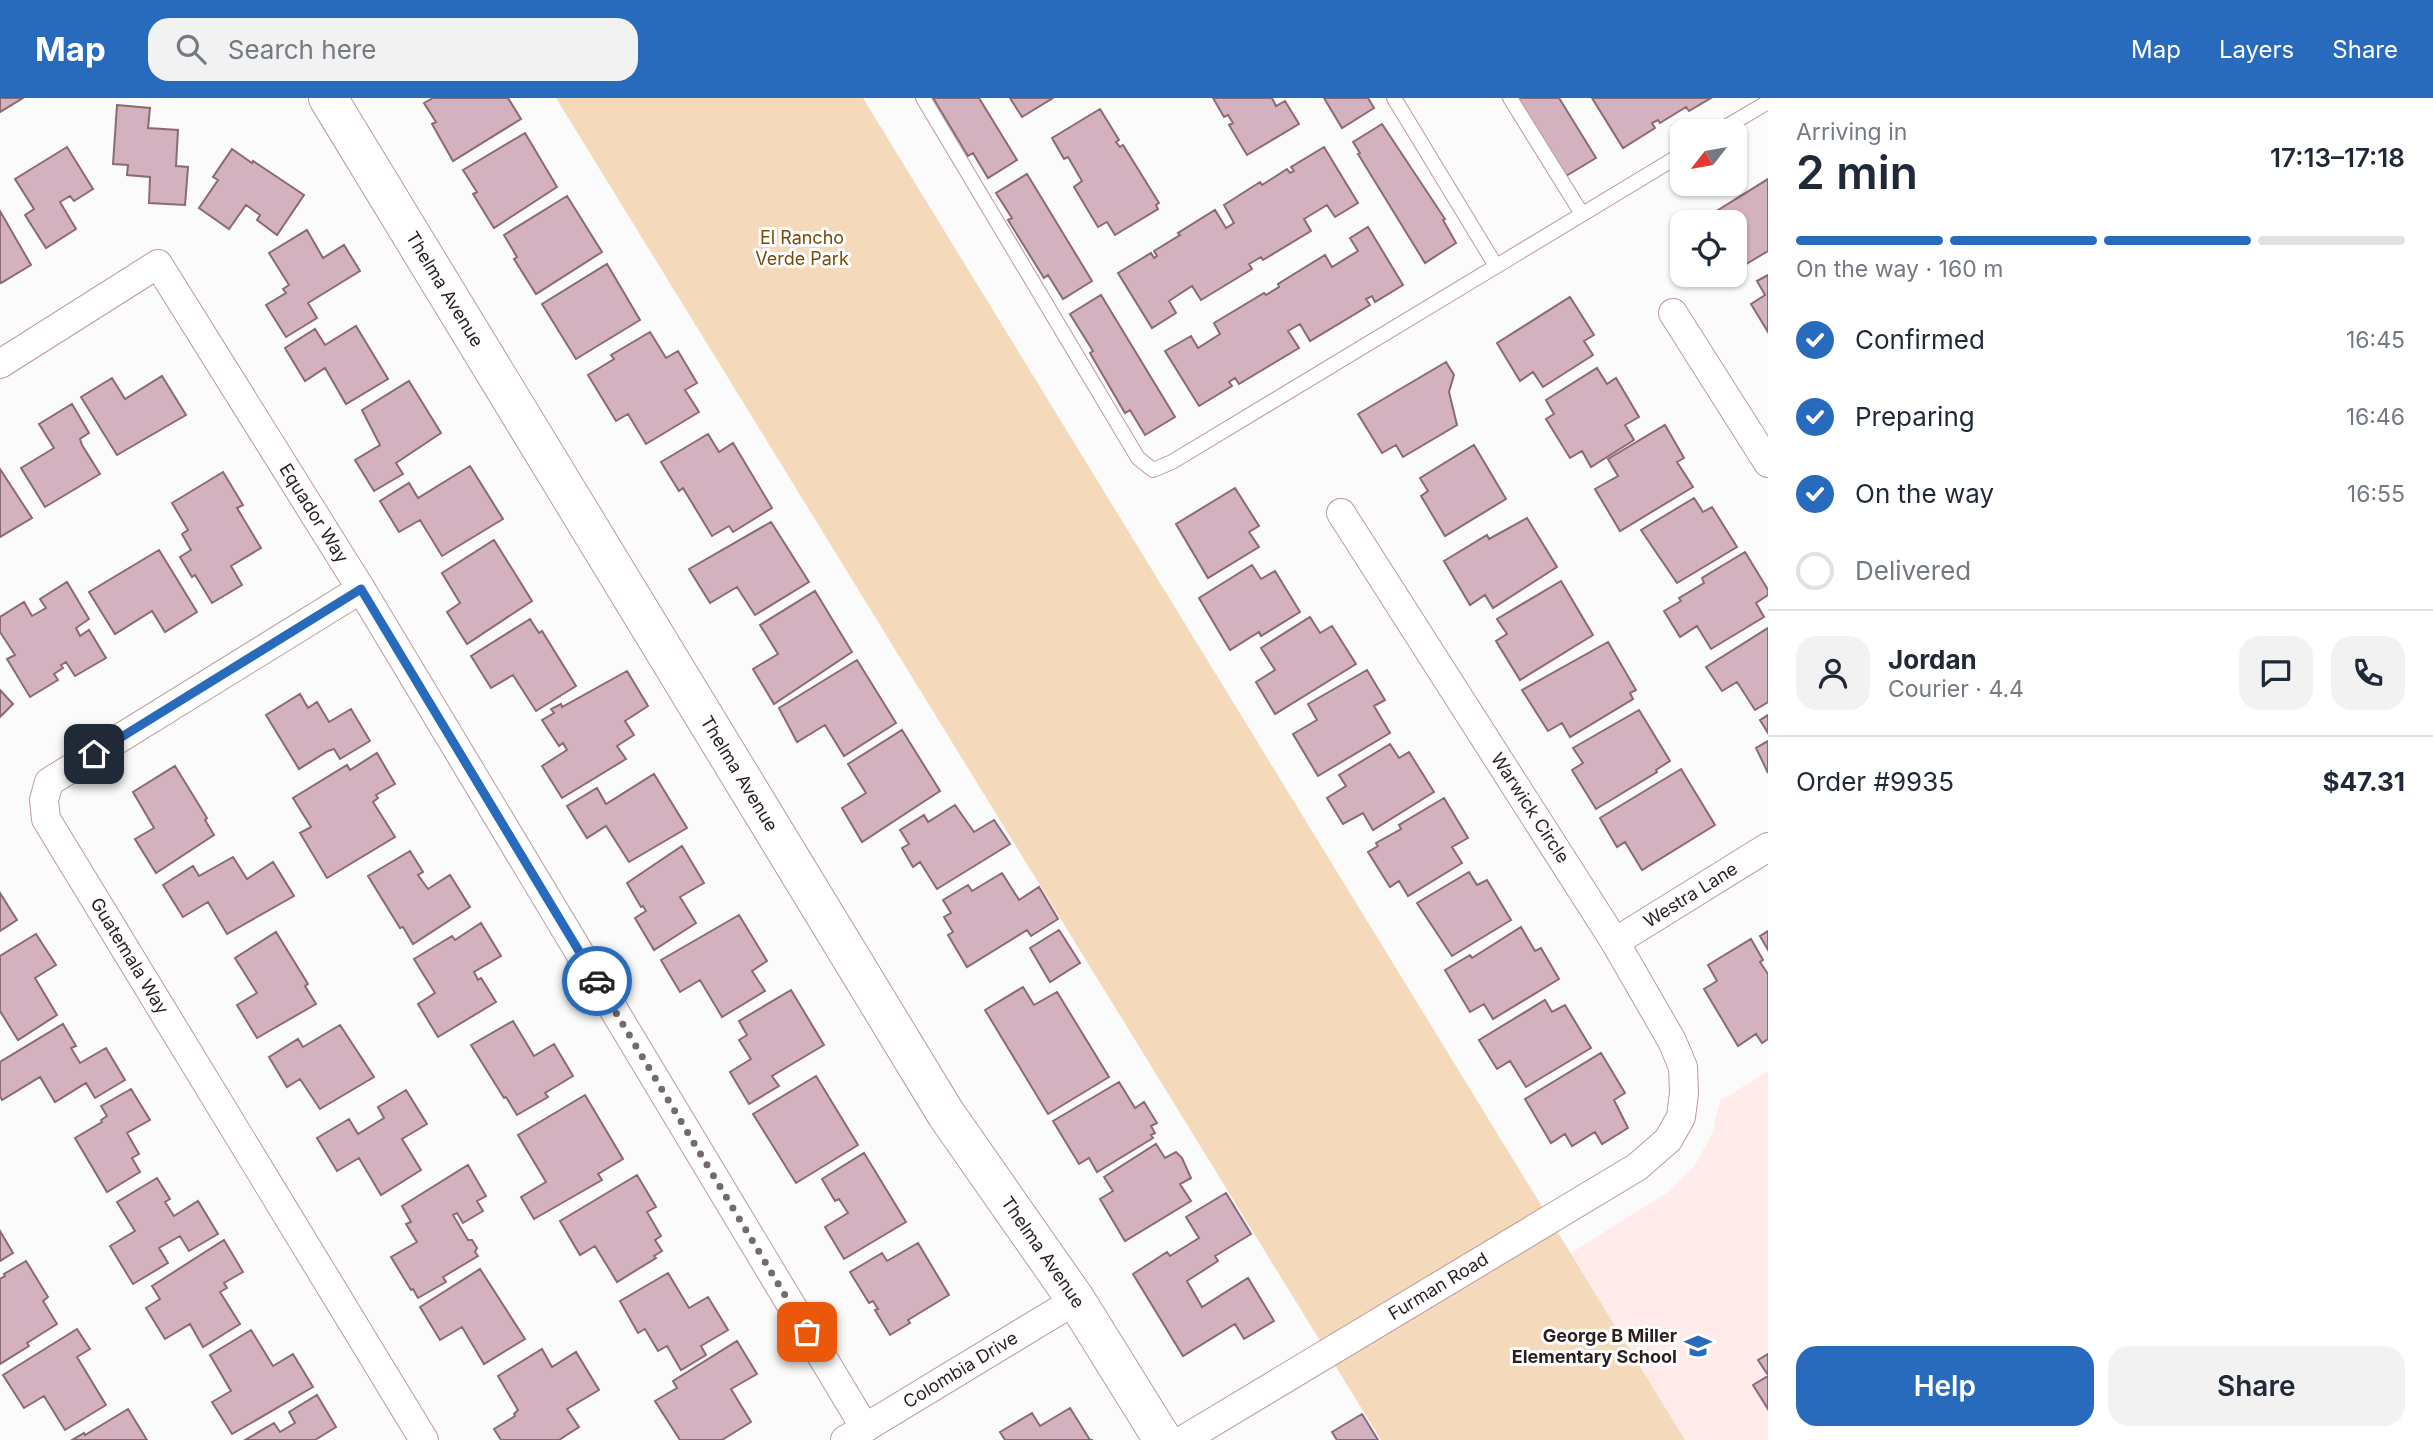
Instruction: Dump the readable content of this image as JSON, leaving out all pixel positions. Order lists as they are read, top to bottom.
{
  "streets": {
    "street": [
      "Thelma Avenue",
      "Equador Way",
      "Warwick Circle",
      "Westra Lane",
      "Guatemala Way",
      "Furman Road",
      "Colombia Drive"
    ]
  },
  "crossings": [
    ["Thelma Avenue", "Colombia Drive"],
    ["Equador Way", "Guatemala Way"],
    ["Equador Way", "Colombia Drive"],
    ["Warwick Circle", "Westra Lane"],
    ["Warwick Circle", "Furman Road"]
  ],
  "parks": ["El Rancho Verde Park"],
  "places": {
    "school or university": ["George B Miller Elementary School"]
  },
  "north": "bottom left",
  "page": {
    "header": "Map",
    "search": "Search here",
    "nav": ["Map", "Layers", "Share"],
    "heading": ["2 min", "Arriving in", "17:13–17:18"],
    "panel": [
      "Jordan",
      "Courier · 4.4",
      "Order #9935",
      "$47.31"
    ],
    "bar": "On the way · 160 m",
    "list": [
      ["Confirmed", "16:45"],
      ["Preparing", "16:46"],
      ["On the way", "16:55"],
      "Delivered"
    ],
    "buttons": ["Help", "Share"]
  }
}
